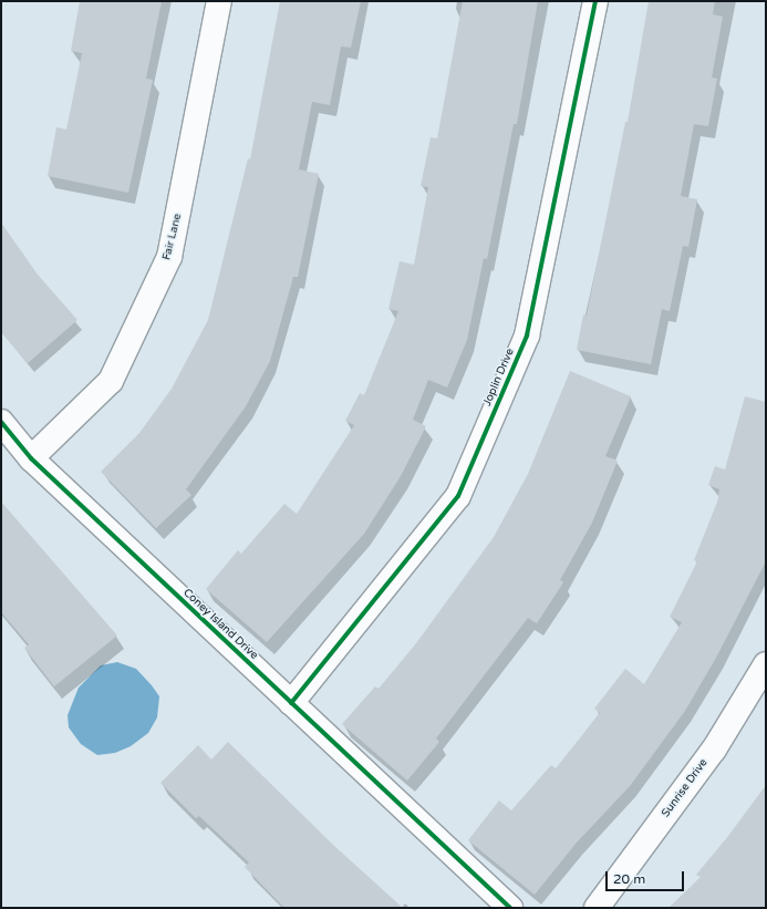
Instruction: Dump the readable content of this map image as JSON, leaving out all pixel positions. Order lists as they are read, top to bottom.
{
  "streets": {
    "street": [
      "Fair Lane",
      "Joplin Drive",
      "Coney Island Drive",
      "Sunrise Drive"
    ]
  },
  "crossings": [
    ["Fair Lane", "Coney Island Drive"],
    ["Joplin Drive", "Coney Island Drive"]
  ],
  "scale_bar": "20 m"
}
